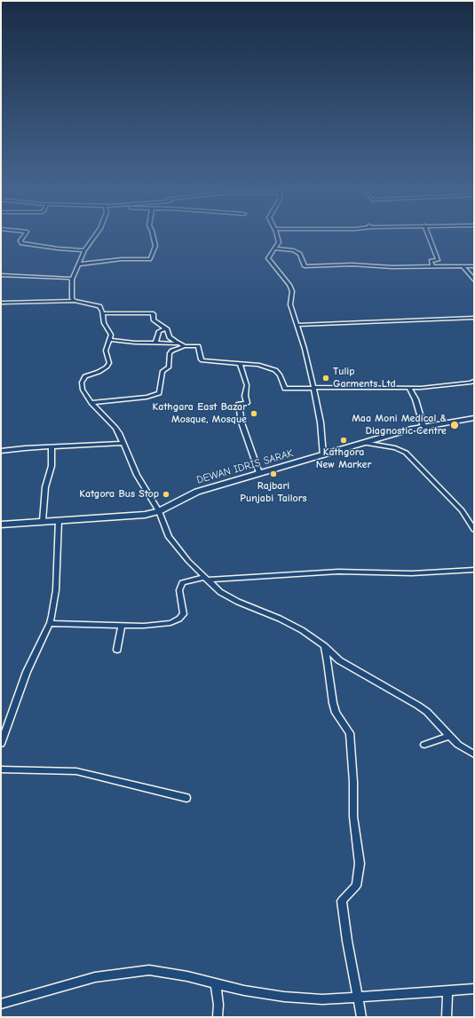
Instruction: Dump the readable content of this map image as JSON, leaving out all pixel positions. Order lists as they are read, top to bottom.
{
  "streets": {
    "main road": ["DEWAN IDRIS SARAK"]
  },
  "places": [
    "Tulip Garments Ltd",
    "Kathgara East Bazar Mosque, Mosque",
    "Maa Moni Medical & Diagnostic Centre",
    "Kathgora New Marker",
    "Rajbari Punjabi Tailors",
    "Katgora Bus Stop"
  ]
}
